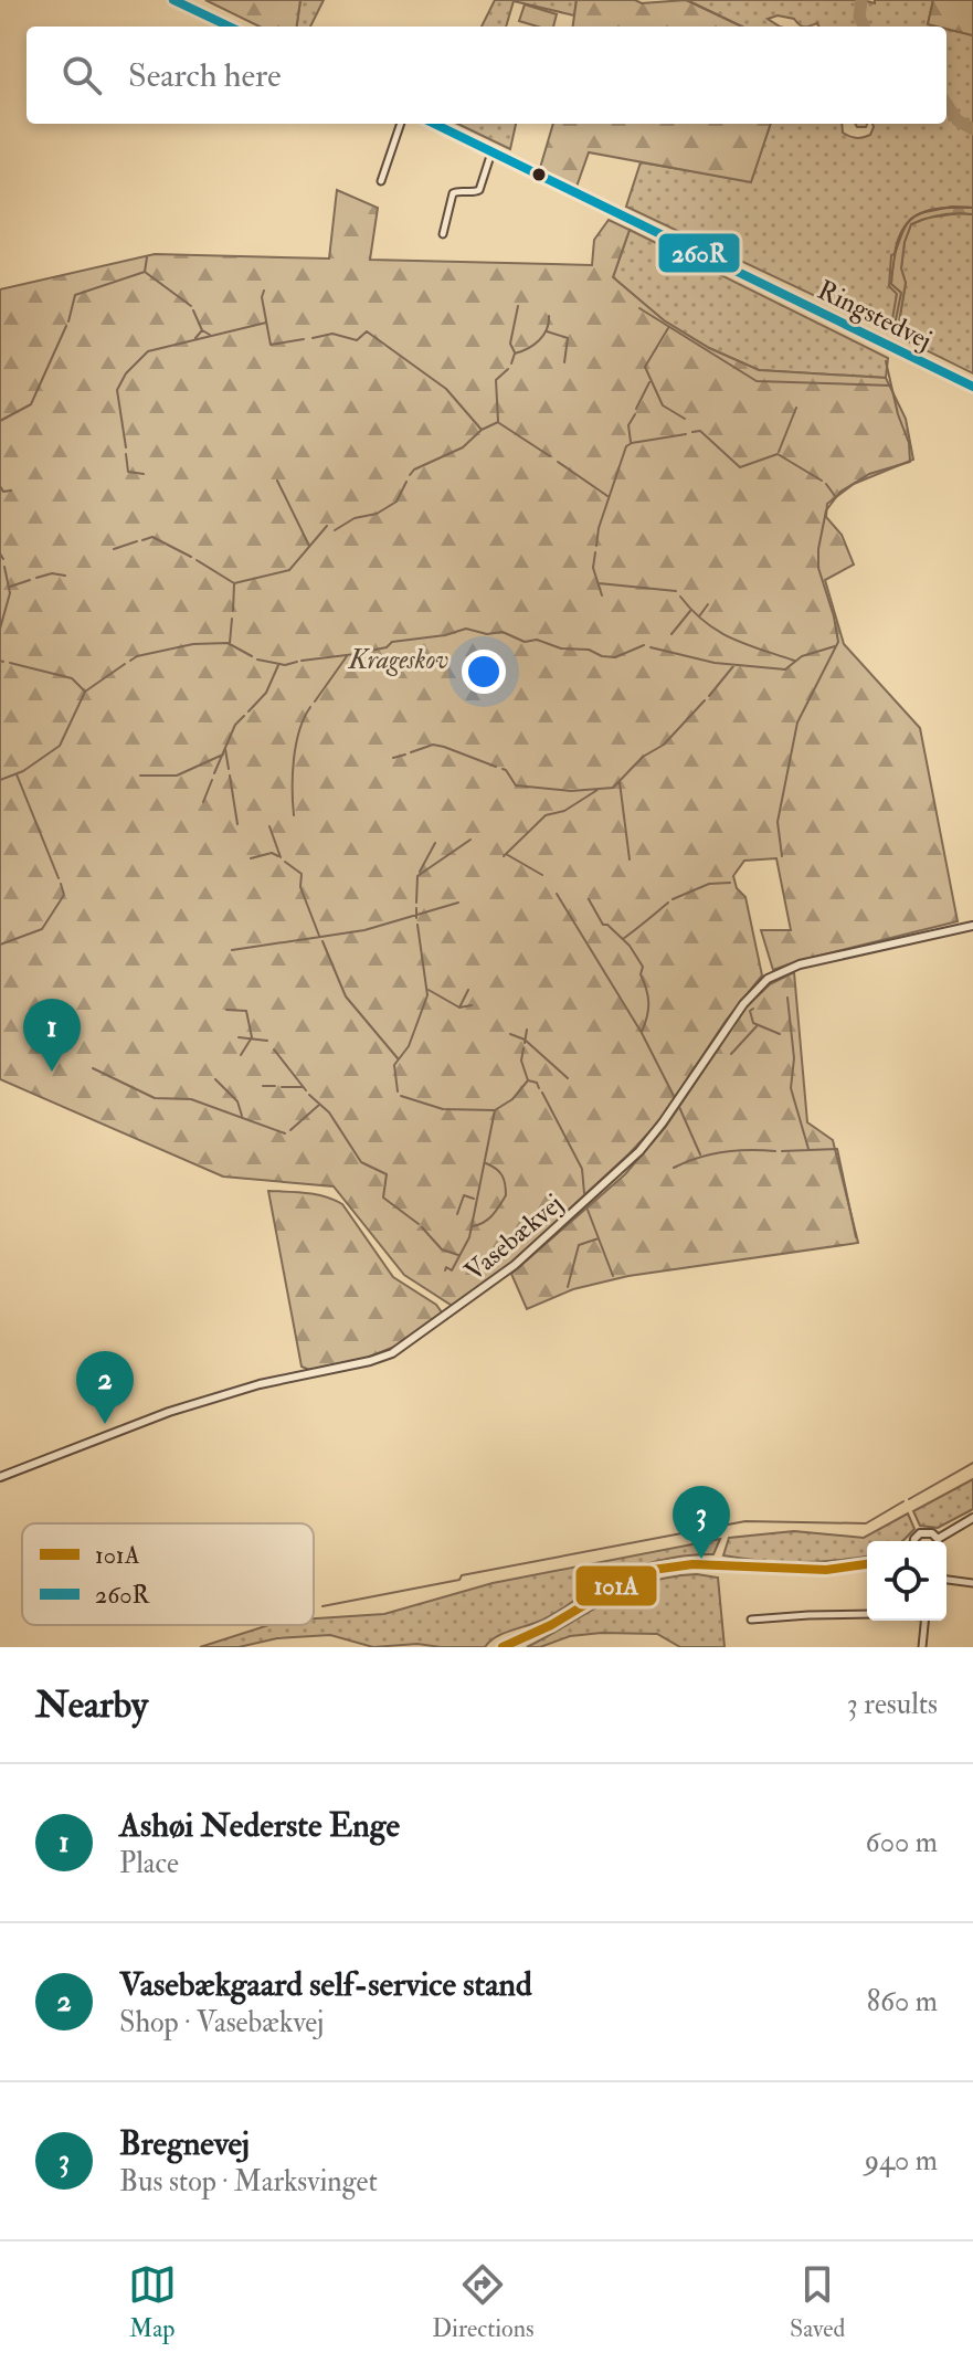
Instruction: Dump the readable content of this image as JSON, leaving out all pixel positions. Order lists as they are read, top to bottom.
{
  "streets": {
    "main road": ["Ringstedvej"],
    "street": ["Vasebækvej"]
  },
  "parks": ["Krageskov"],
  "lines": ["transit line 260R", "transit line 101A"],
  "legend": ["101A", "260R"],
  "page": {
    "search": "Search here",
    "pins": ["1", "2", "3"],
    "heading": ["Nearby", "3 results"],
    "list": [
      {
        "mark": "1",
        "name": "Ashøi Nederste Enge",
        "note": "Place",
        "value": "600 m"
      },
      {
        "mark": "2",
        "name": "Vasebækgaard self-service stand",
        "note": "Shop · Vasebækvej",
        "value": "860 m"
      },
      {
        "mark": "3",
        "name": "Bregnevej",
        "note": "Bus stop · Marksvinget",
        "value": "940 m"
      }
    ],
    "nav": ["Map", "Directions", "Saved"]
  }
}
